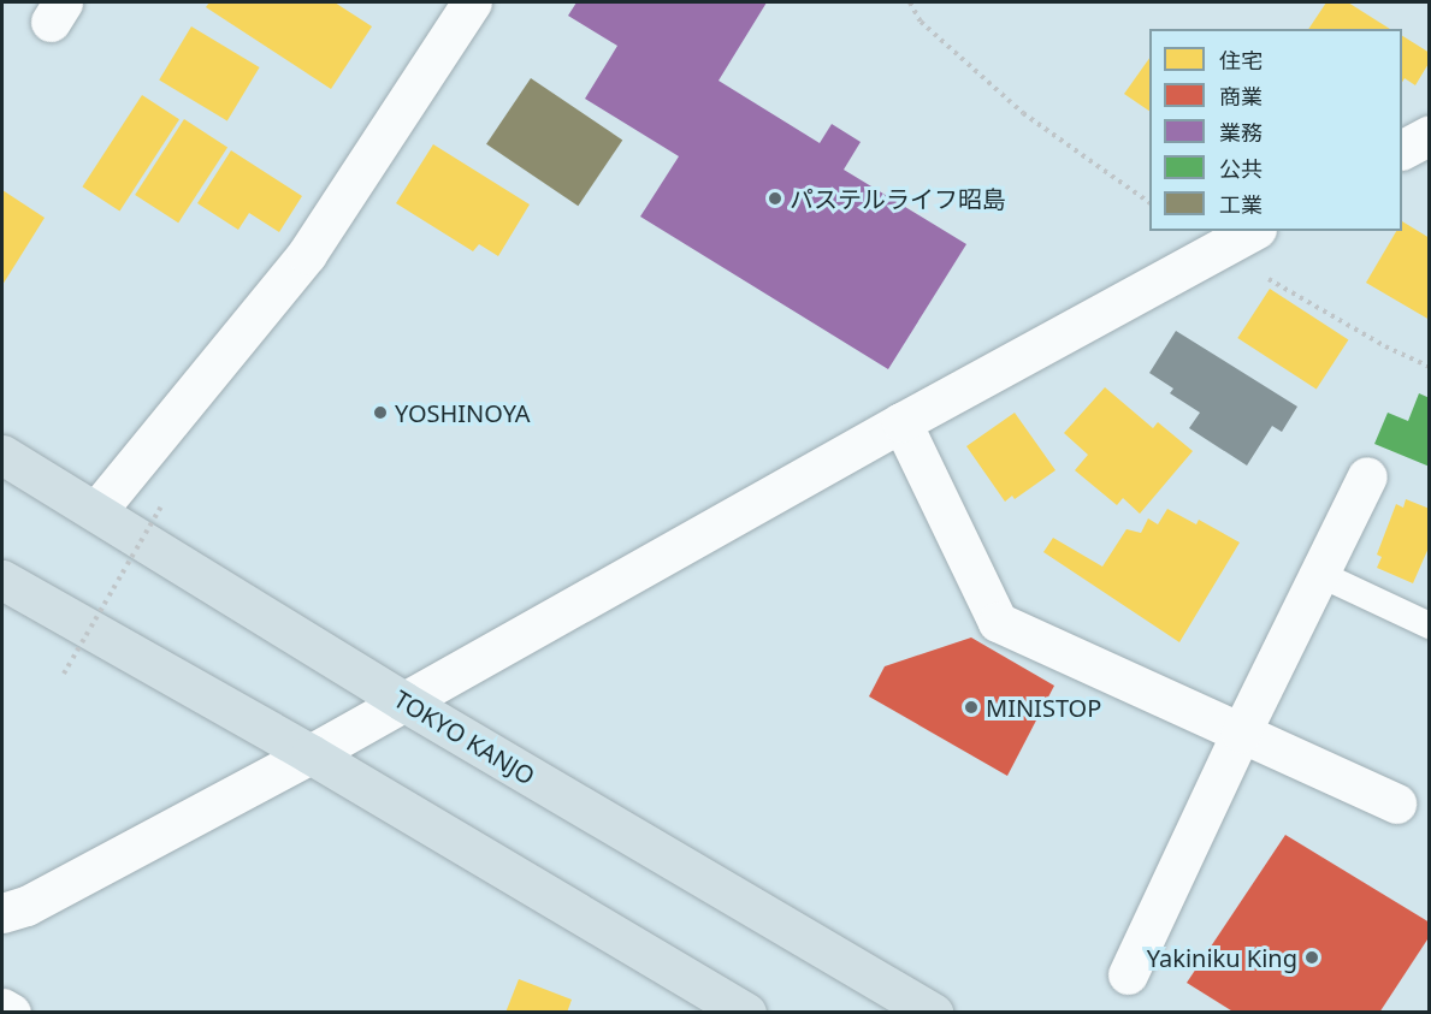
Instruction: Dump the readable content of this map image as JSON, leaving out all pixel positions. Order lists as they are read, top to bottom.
{
  "streets": {
    "highway": ["TOKYO KANJO"]
  },
  "places": [
    "パステルライフ昭島",
    "YOSHINOYA",
    "MINISTOP",
    "Yakiniku King"
  ],
  "legend": [
    "住宅",
    "商業",
    "業務",
    "公共",
    "工業"
  ]
}
